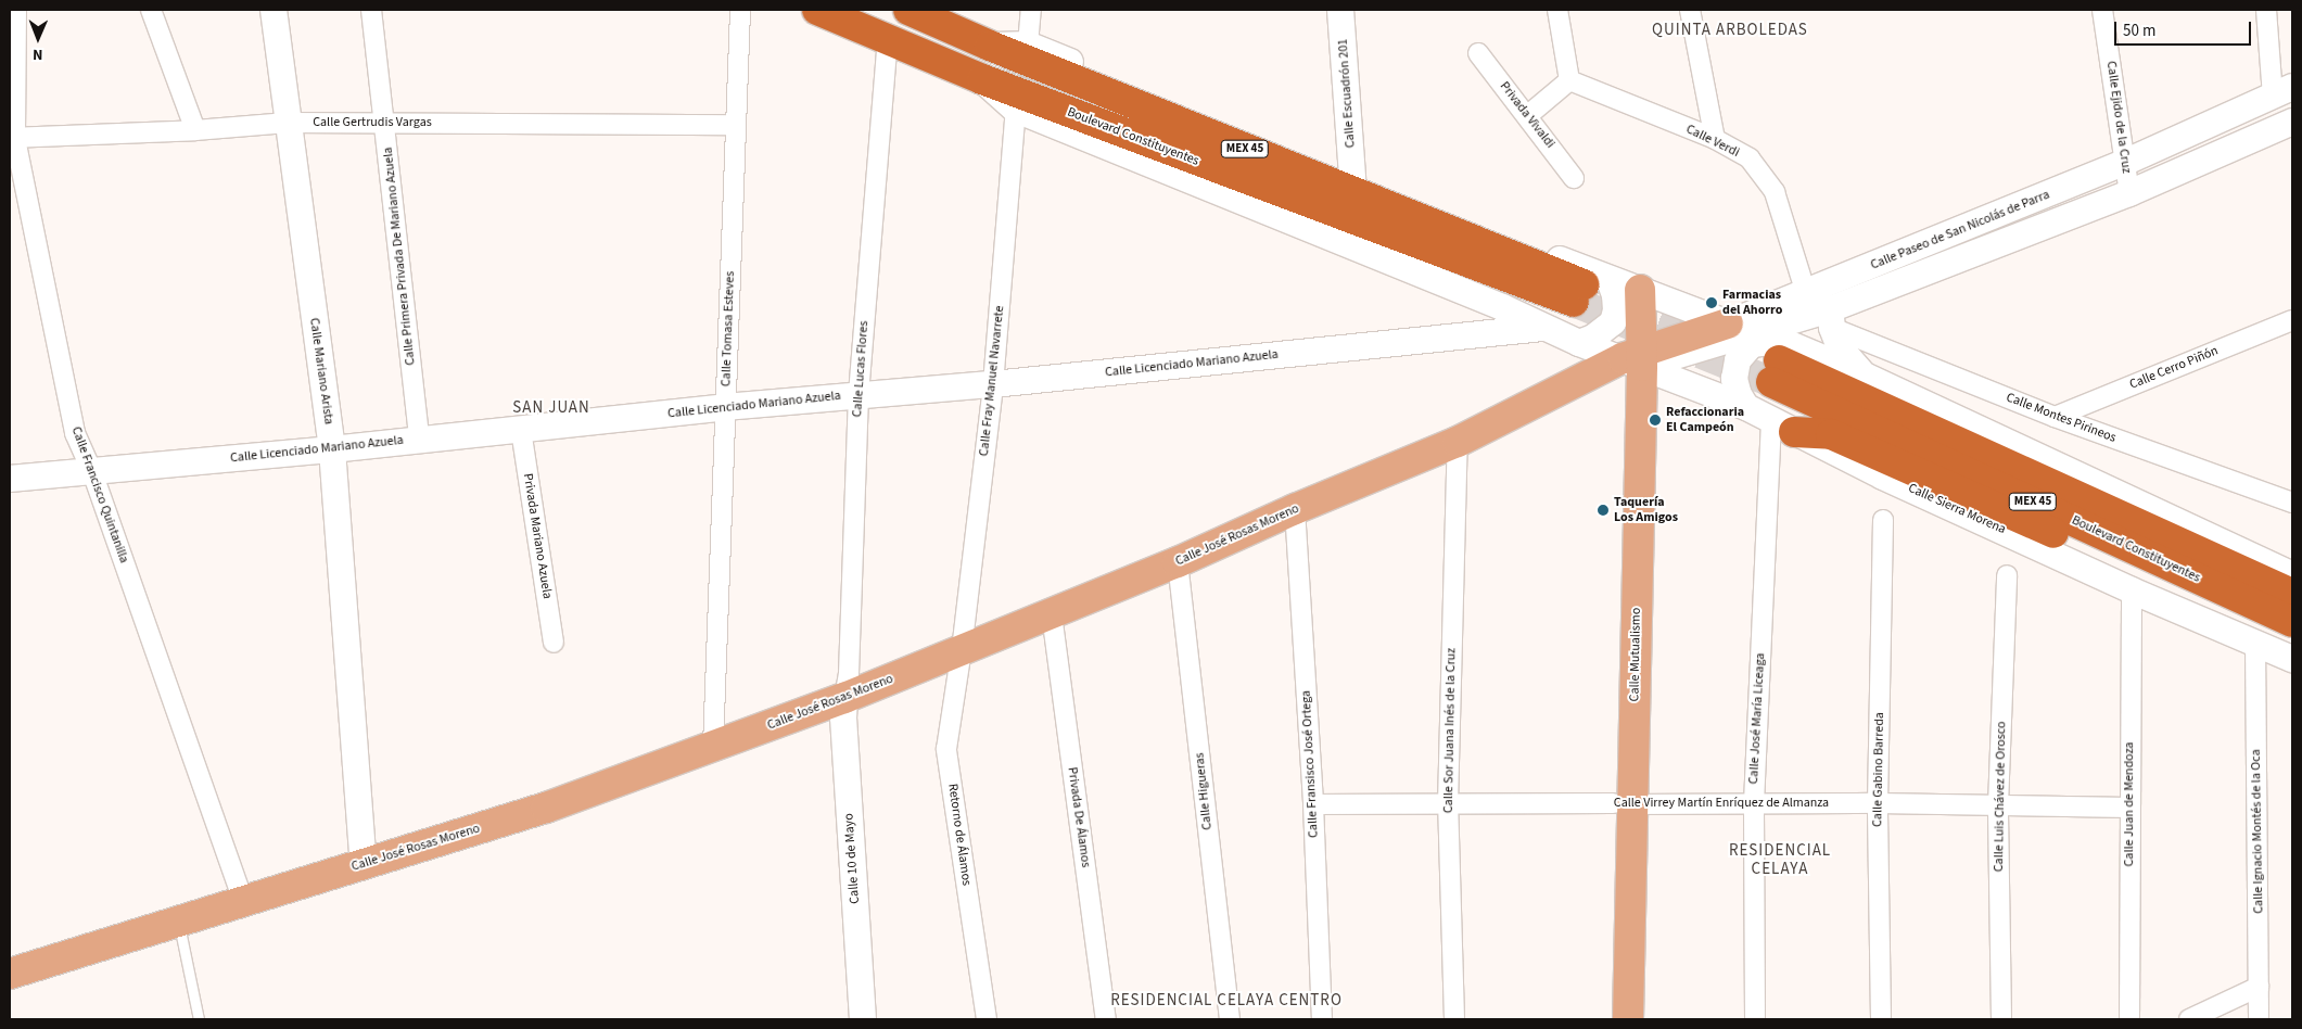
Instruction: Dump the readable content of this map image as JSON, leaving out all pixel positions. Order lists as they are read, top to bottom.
{
  "streets": {
    "highway": ["Boulevard Constituyentes", "MEX 45"],
    "main road": ["Calle Paseo de San Nicolás de Parra", "Calle José Rosas Moreno", "Calle Mutualismo"],
    "street": [
      "Calle Escuadrón 201",
      "Privada Vivaldi",
      "Calle Ejido de la Cruz",
      "Calle Gertrudis Vargas",
      "Calle Verdi",
      "Calle Primera Privada De Mariano Azuela",
      "Calle Tomasa Esteves",
      "Calle Licenciado Mariano Azuela",
      "Calle Cerro Piñón",
      "Calle Lucas Flores",
      "Calle Mariano Arista",
      "Calle Fray Manuel Navarrete",
      "Calle Montes Pirineos",
      "Calle Francisco Quintanilla",
      "Calle Sierra Morena",
      "Privada Mariano Azuela",
      "Calle José María Liceaga",
      "Calle Sor Juana Inés de la Cruz",
      "Calle Fransisco José Ortega",
      "Calle Gabino Barreda",
      "Calle Higueras",
      "Calle Luis Chávez de Orosco",
      "Calle Virrey Martín Enríquez de Almanza",
      "Calle Juan de Mendoza",
      "Privada De Álamos",
      "Calle Ignacio Montés de la Oca",
      "Retorno de Álamos",
      "Calle 10 de Mayo"
    ]
  },
  "crossings": [
    ["Calle Ejido de la Cruz", "Calle Paseo de San Nicolás de Parra"],
    ["Calle Gertrudis Vargas", "Calle Primera Privada De Mariano Azuela"],
    ["Calle Gertrudis Vargas", "Calle Tomasa Esteves"],
    ["Calle Gertrudis Vargas", "Calle Mariano Arista"],
    ["Calle Gertrudis Vargas", "Calle Francisco Quintanilla"],
    ["Boulevard Constituyentes", "MEX 45"],
    ["Boulevard Constituyentes", "Calle Lucas Flores"],
    ["Calle Verdi", "Calle Paseo de San Nicolás de Parra"],
    ["Calle Paseo de San Nicolás de Parra", "Calle Montes Pirineos"],
    ["Calle Paseo de San Nicolás de Parra", "Calle Sierra Morena"],
    ["Calle Paseo de San Nicolás de Parra", "Calle José Rosas Moreno"],
    ["Calle Paseo de San Nicolás de Parra", "Calle Mutualismo"],
    ["Calle Primera Privada De Mariano Azuela", "Calle Licenciado Mariano Azuela"],
    ["Calle Tomasa Esteves", "Calle Licenciado Mariano Azuela"],
    ["Calle Tomasa Esteves", "Calle José Rosas Moreno"],
    ["Calle Licenciado Mariano Azuela", "Calle Lucas Flores"],
    ["Calle Licenciado Mariano Azuela", "Calle Mariano Arista"],
    ["Calle Licenciado Mariano Azuela", "Calle Fray Manuel Navarrete"],
    ["Calle Licenciado Mariano Azuela", "Calle Francisco Quintanilla"],
    ["Calle Licenciado Mariano Azuela", "Calle Sierra Morena"],
    ["Calle Licenciado Mariano Azuela", "Privada Mariano Azuela"],
    ["Calle Cerro Piñón", "Calle Montes Pirineos"],
    ["Calle Lucas Flores", "Calle José Rosas Moreno"],
    ["Calle Lucas Flores", "Calle 10 de Mayo"],
    ["Calle Mariano Arista", "Calle José Rosas Moreno"],
    ["Calle Fray Manuel Navarrete", "Calle Sierra Morena"],
    ["Calle Fray Manuel Navarrete", "Calle José Rosas Moreno"],
    ["Calle Fray Manuel Navarrete", "Retorno de Álamos"],
    ["Calle Francisco Quintanilla", "Calle José Rosas Moreno"],
    ["Calle Sierra Morena", "Calle José Rosas Moreno"],
    ["Calle Sierra Morena", "Calle Mutualismo"],
    ["Calle Sierra Morena", "Calle José María Liceaga"],
    ["Calle Sierra Morena", "Calle Juan de Mendoza"],
    ["Calle Sierra Morena", "Calle Ignacio Montés de la Oca"],
    ["Calle José Rosas Moreno", "Calle Mutualismo"],
    ["Calle José Rosas Moreno", "Calle Sor Juana Inés de la Cruz"],
    ["Calle José Rosas Moreno", "Calle Fransisco José Ortega"],
    ["Calle José Rosas Moreno", "Calle Higueras"],
    ["Calle José Rosas Moreno", "Privada De Álamos"],
    ["Calle José Rosas Moreno", "Retorno de Álamos"],
    ["Calle José Rosas Moreno", "Calle 10 de Mayo"],
    ["Calle Mutualismo", "Calle Virrey Martín Enríquez de Almanza"],
    ["Calle José María Liceaga", "Calle Virrey Martín Enríquez de Almanza"],
    ["Calle Sor Juana Inés de la Cruz", "Calle Virrey Martín Enríquez de Almanza"],
    ["Calle Fransisco José Ortega", "Calle Virrey Martín Enríquez de Almanza"],
    ["Calle Gabino Barreda", "Calle Virrey Martín Enríquez de Almanza"],
    ["Calle Luis Chávez de Orosco", "Calle Virrey Martín Enríquez de Almanza"],
    ["Calle Virrey Martín Enríquez de Almanza", "Calle Juan de Mendoza"]
  ],
  "districts": [
    "QUINTA ARBOLEDAS",
    "SAN JUAN",
    "RESIDENCIAL CELAYA",
    "RESIDENCIAL CELAYA CENTRO"
  ],
  "places": ["Farmacias del Ahorro", "Refaccionaria El Campeón", "Taquería Los Amigos"],
  "scale_bar": "50 m",
  "north": "bottom"
}
